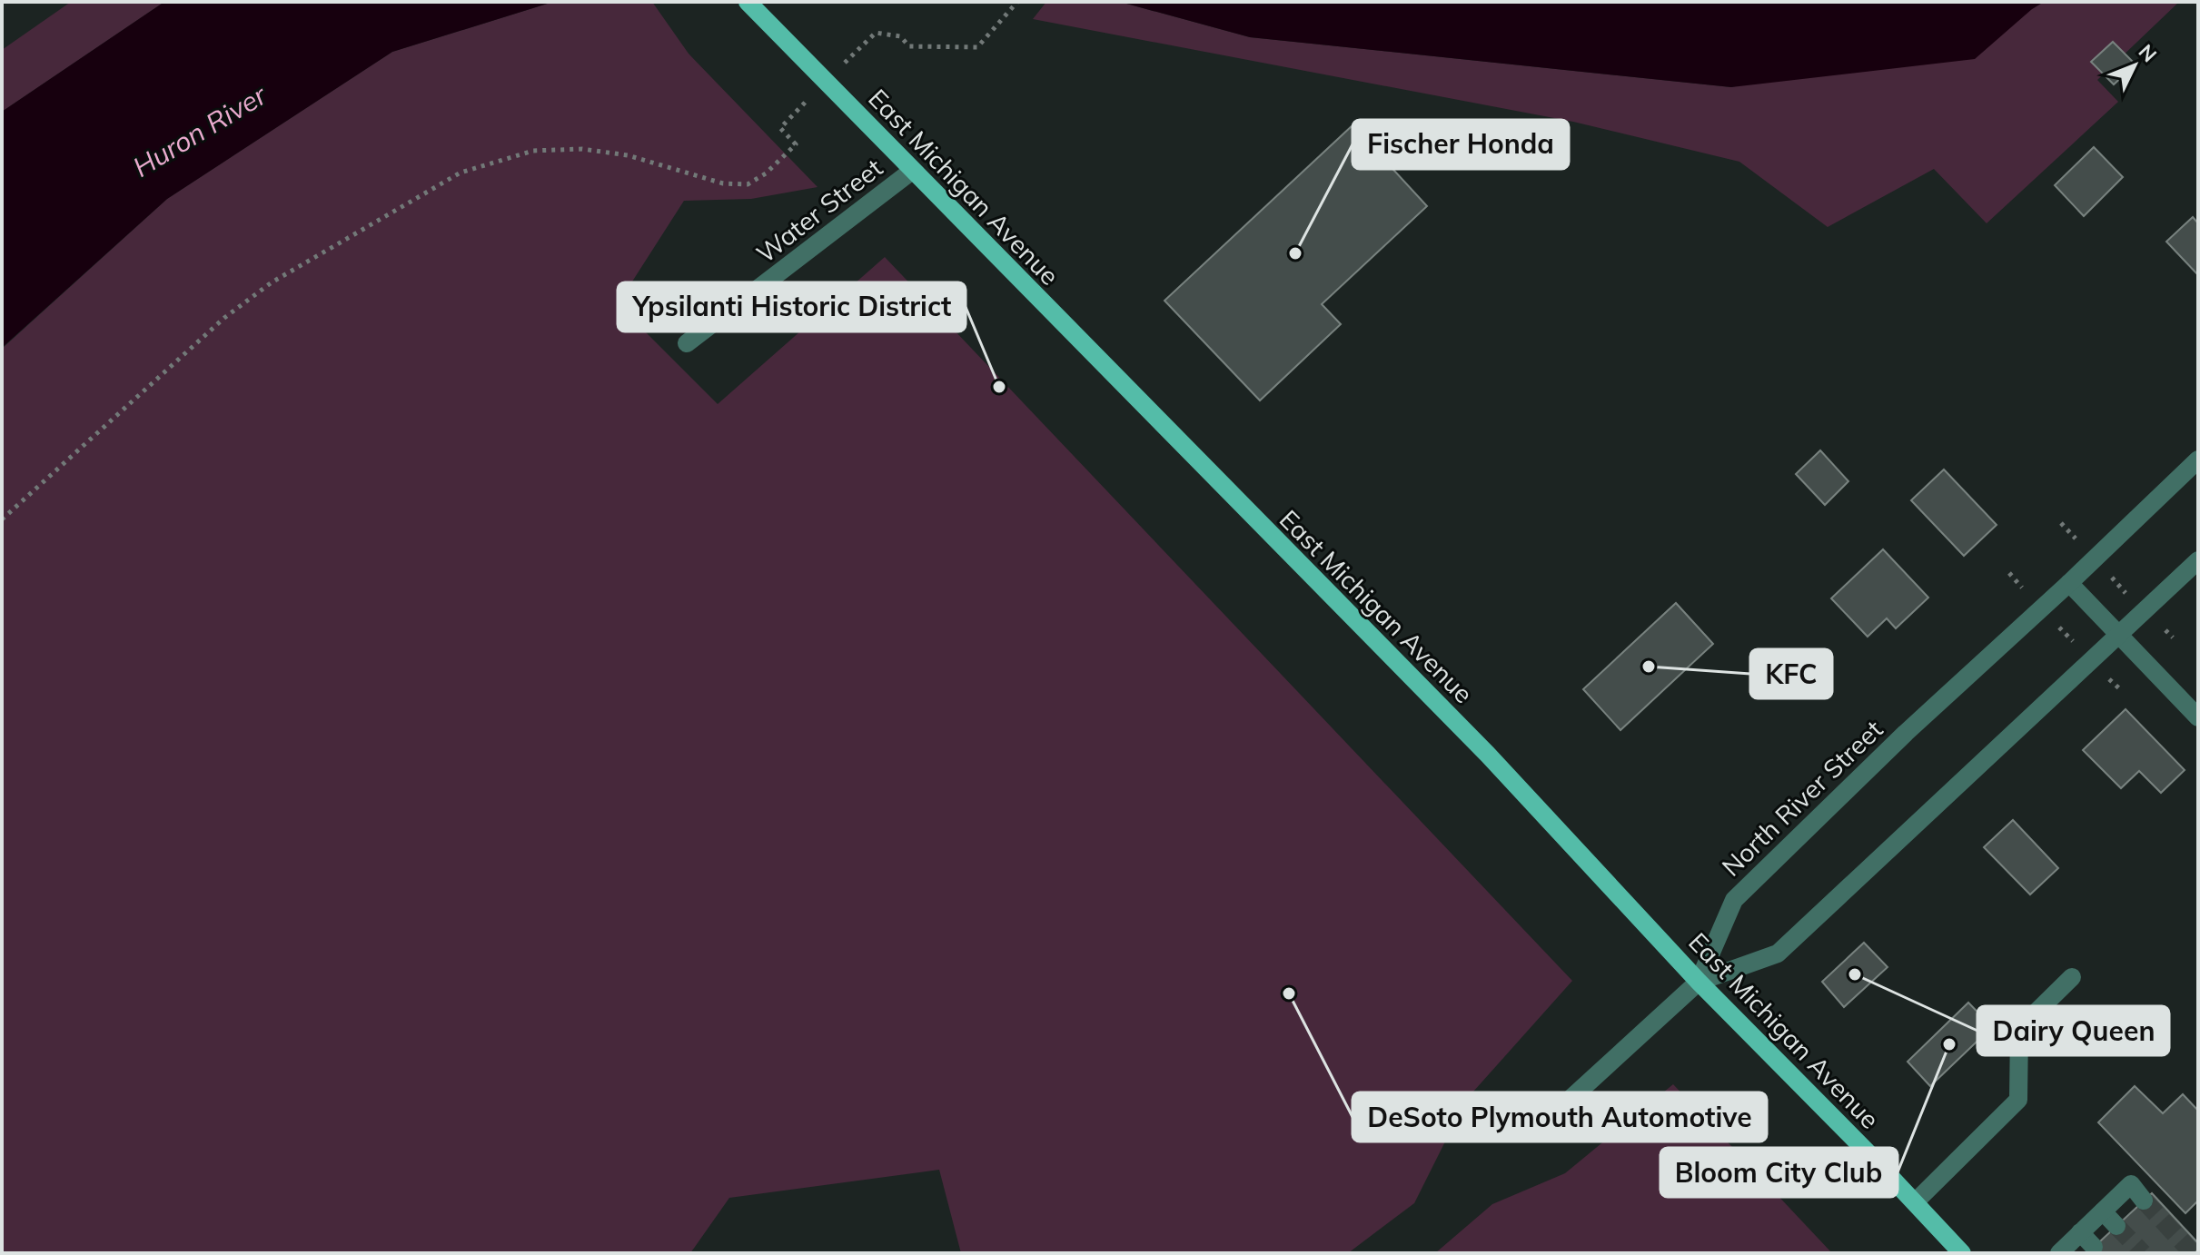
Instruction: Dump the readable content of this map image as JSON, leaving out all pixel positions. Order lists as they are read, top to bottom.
{
  "streets": {
    "main road": ["East Michigan Avenue"],
    "street": ["Water Street", "North River Street"]
  },
  "crossings": [
    ["East Michigan Avenue", "Water Street"],
    ["East Michigan Avenue", "North River Street"]
  ],
  "water": ["Huron River"],
  "places": [
    "Fischer Honda",
    "Ypsilanti Historic District",
    "KFC",
    "Dairy Queen",
    "DeSoto Plymouth Automotive",
    "Bloom City Club"
  ],
  "north": "top right"
}
